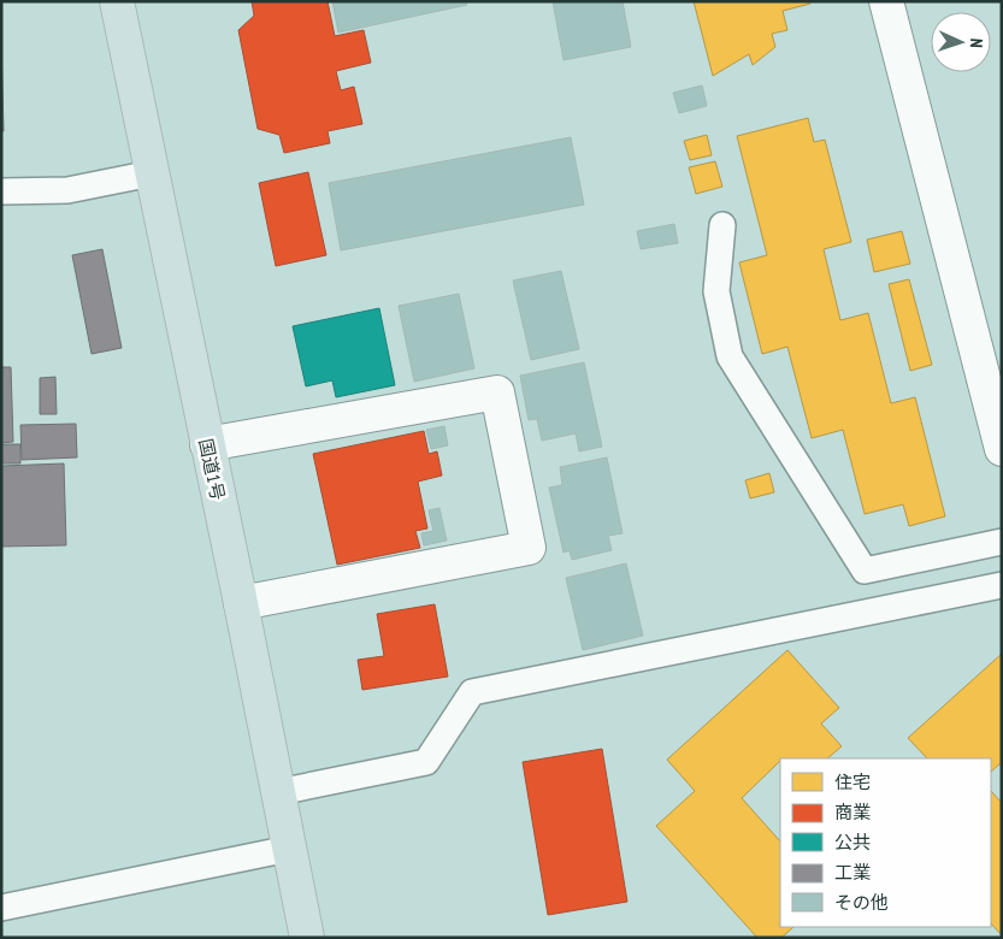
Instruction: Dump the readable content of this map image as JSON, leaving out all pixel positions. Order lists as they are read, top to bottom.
{
  "streets": {
    "highway": ["国道1号"]
  },
  "legend": [
    "住宅",
    "商業",
    "公共",
    "工業",
    "その他"
  ],
  "north": "right"
}
